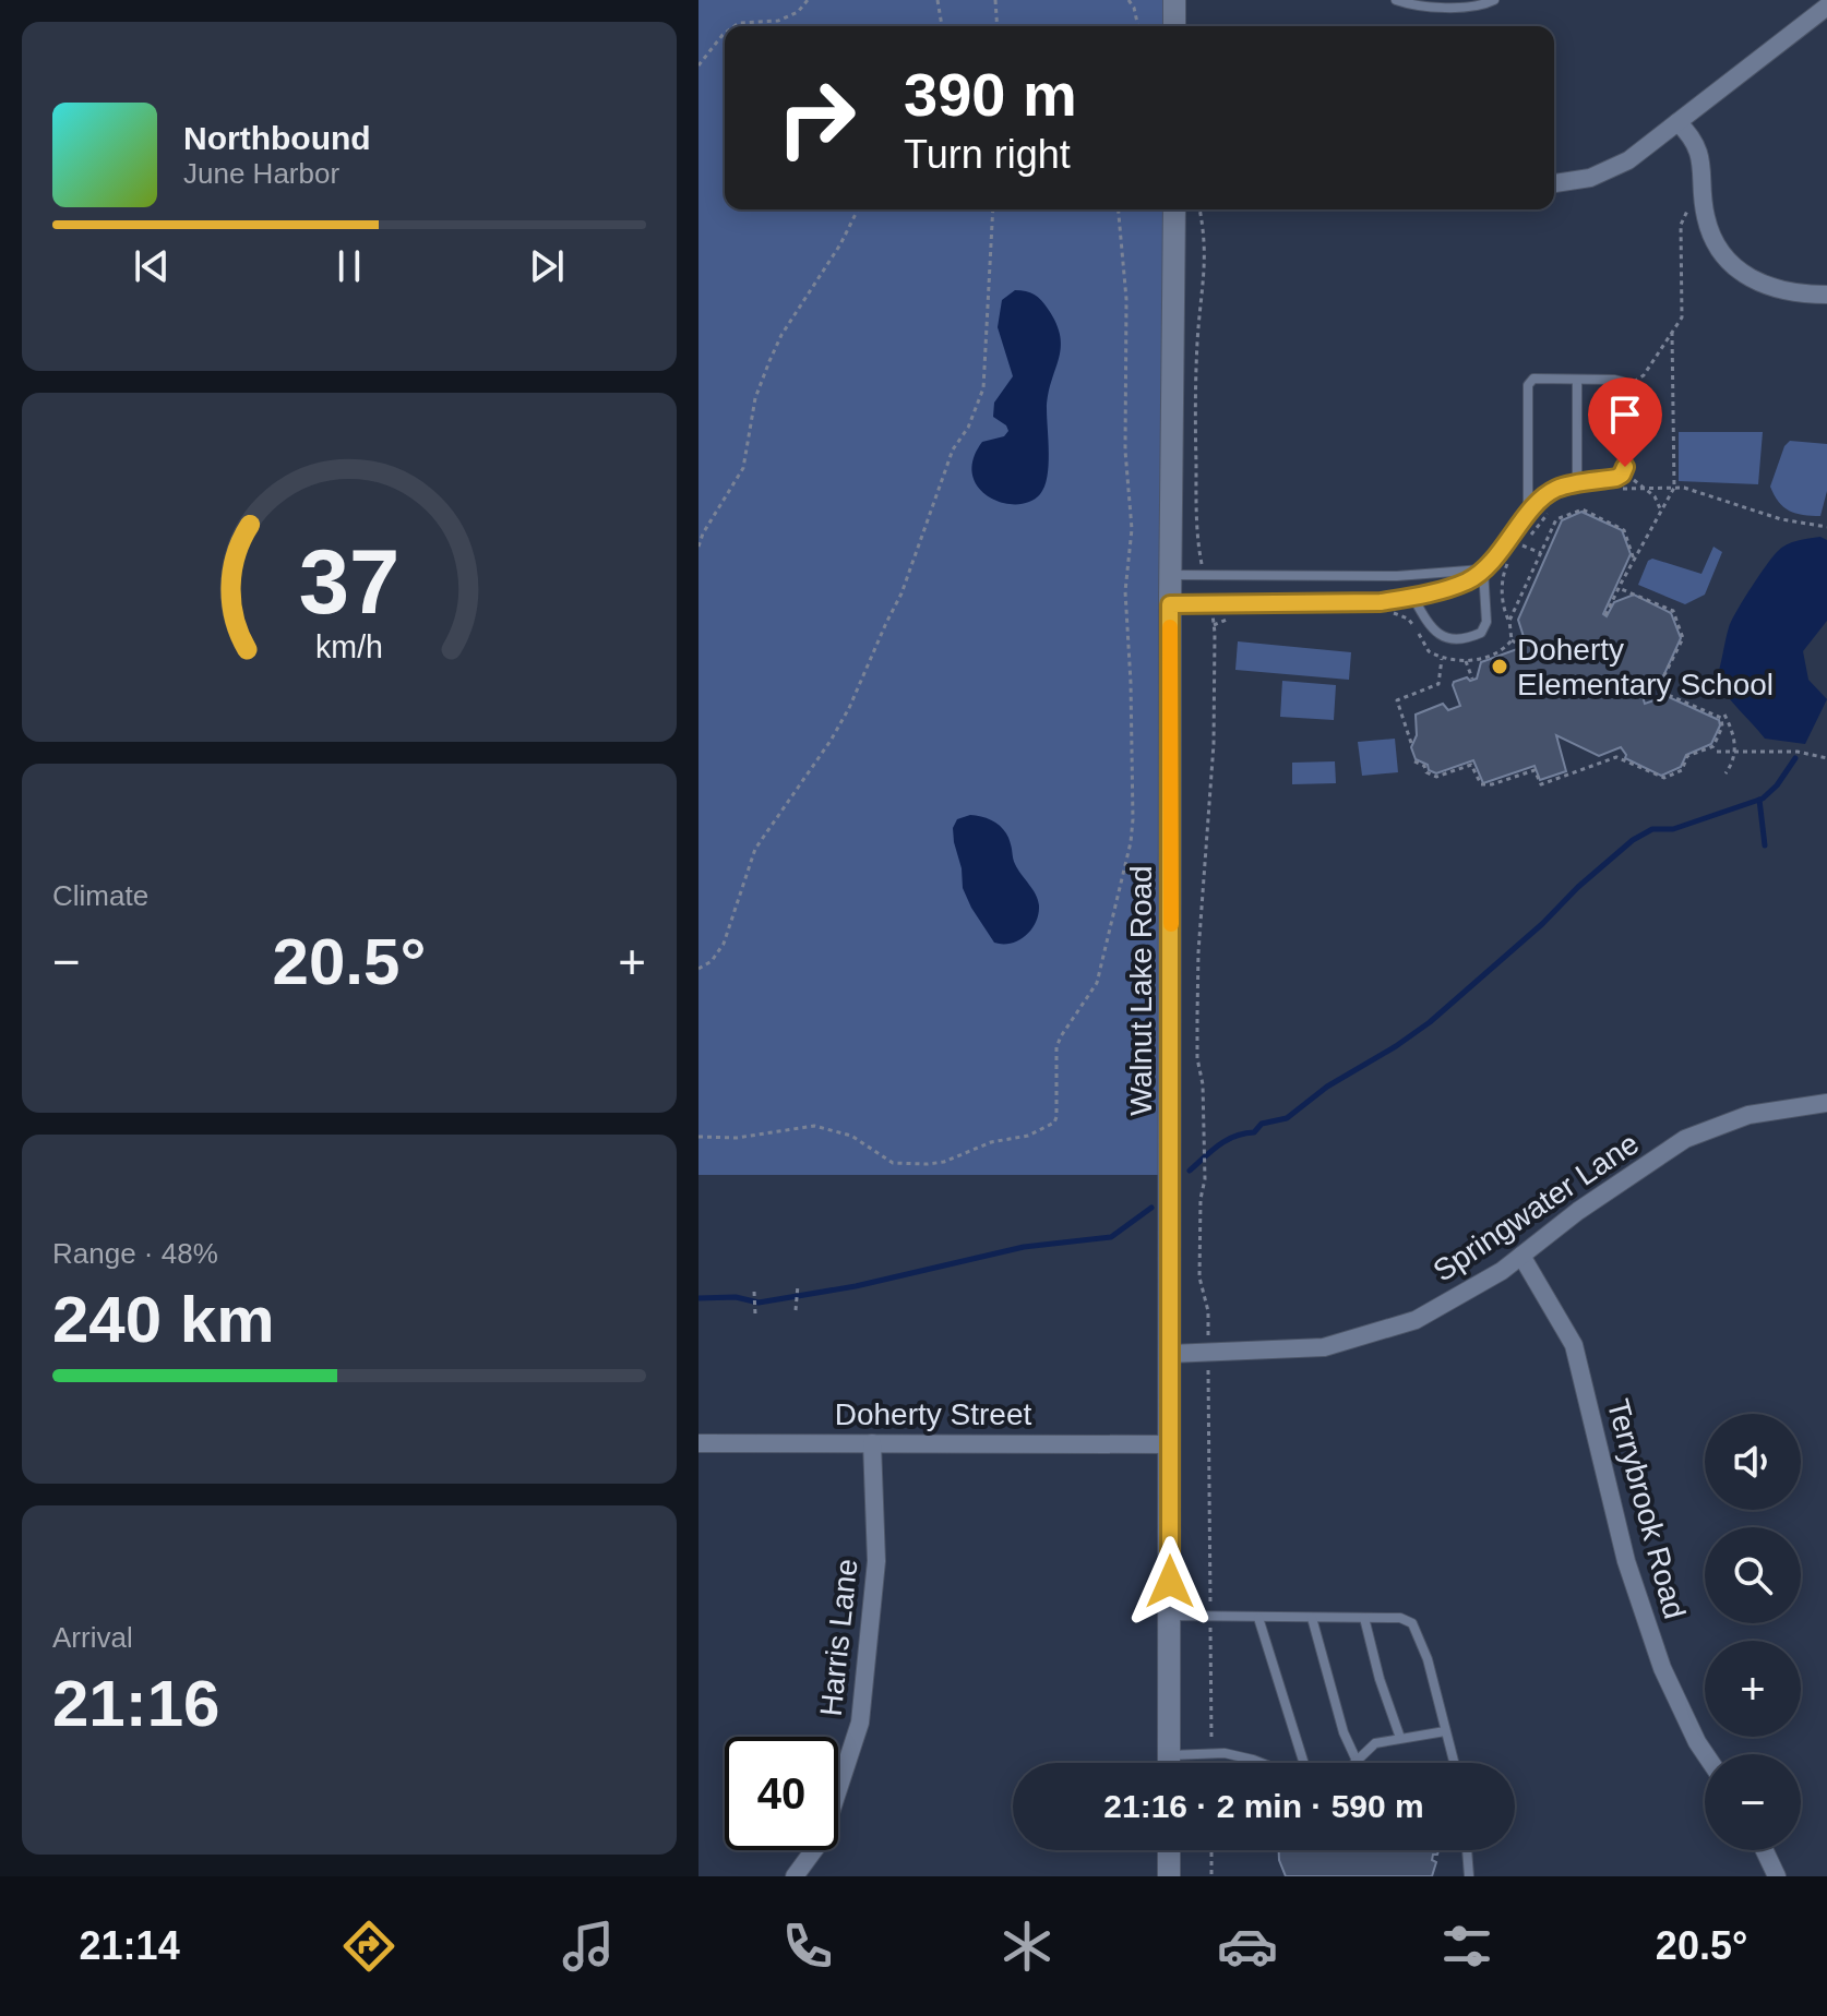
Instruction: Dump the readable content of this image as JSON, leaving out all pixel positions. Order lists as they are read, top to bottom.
{
  "streets": {
    "street": [
      "Walnut Lake Road",
      "Springwater Lane",
      "Doherty Street",
      "Terrybrook Road",
      "Harris Lane"
    ]
  },
  "crossings": [
    ["Walnut Lake Road", "Springwater Lane"],
    ["Walnut Lake Road", "Doherty Street"],
    ["Springwater Lane", "Terrybrook Road"],
    ["Doherty Street", "Harris Lane"]
  ],
  "places": ["Doherty Elementary School"],
  "page": {
    "turn": ["390 m", "Turn right"],
    "song": ["Northbound", "June Harbor"],
    "tile": [
      "Climate",
      ["Range · 48%", "240 km"],
      ["Arrival", "21:16"]
    ],
    "heat": ["−", "20.5°", "+"],
    "map_buttons": ["+", "−"],
    "limit": "40",
    "trip": "21:16 · 2 min · 590 m",
    "tabs": ["21:14", "20.5°"],
    "gauge": ["37", "km/h"]
  }
}
